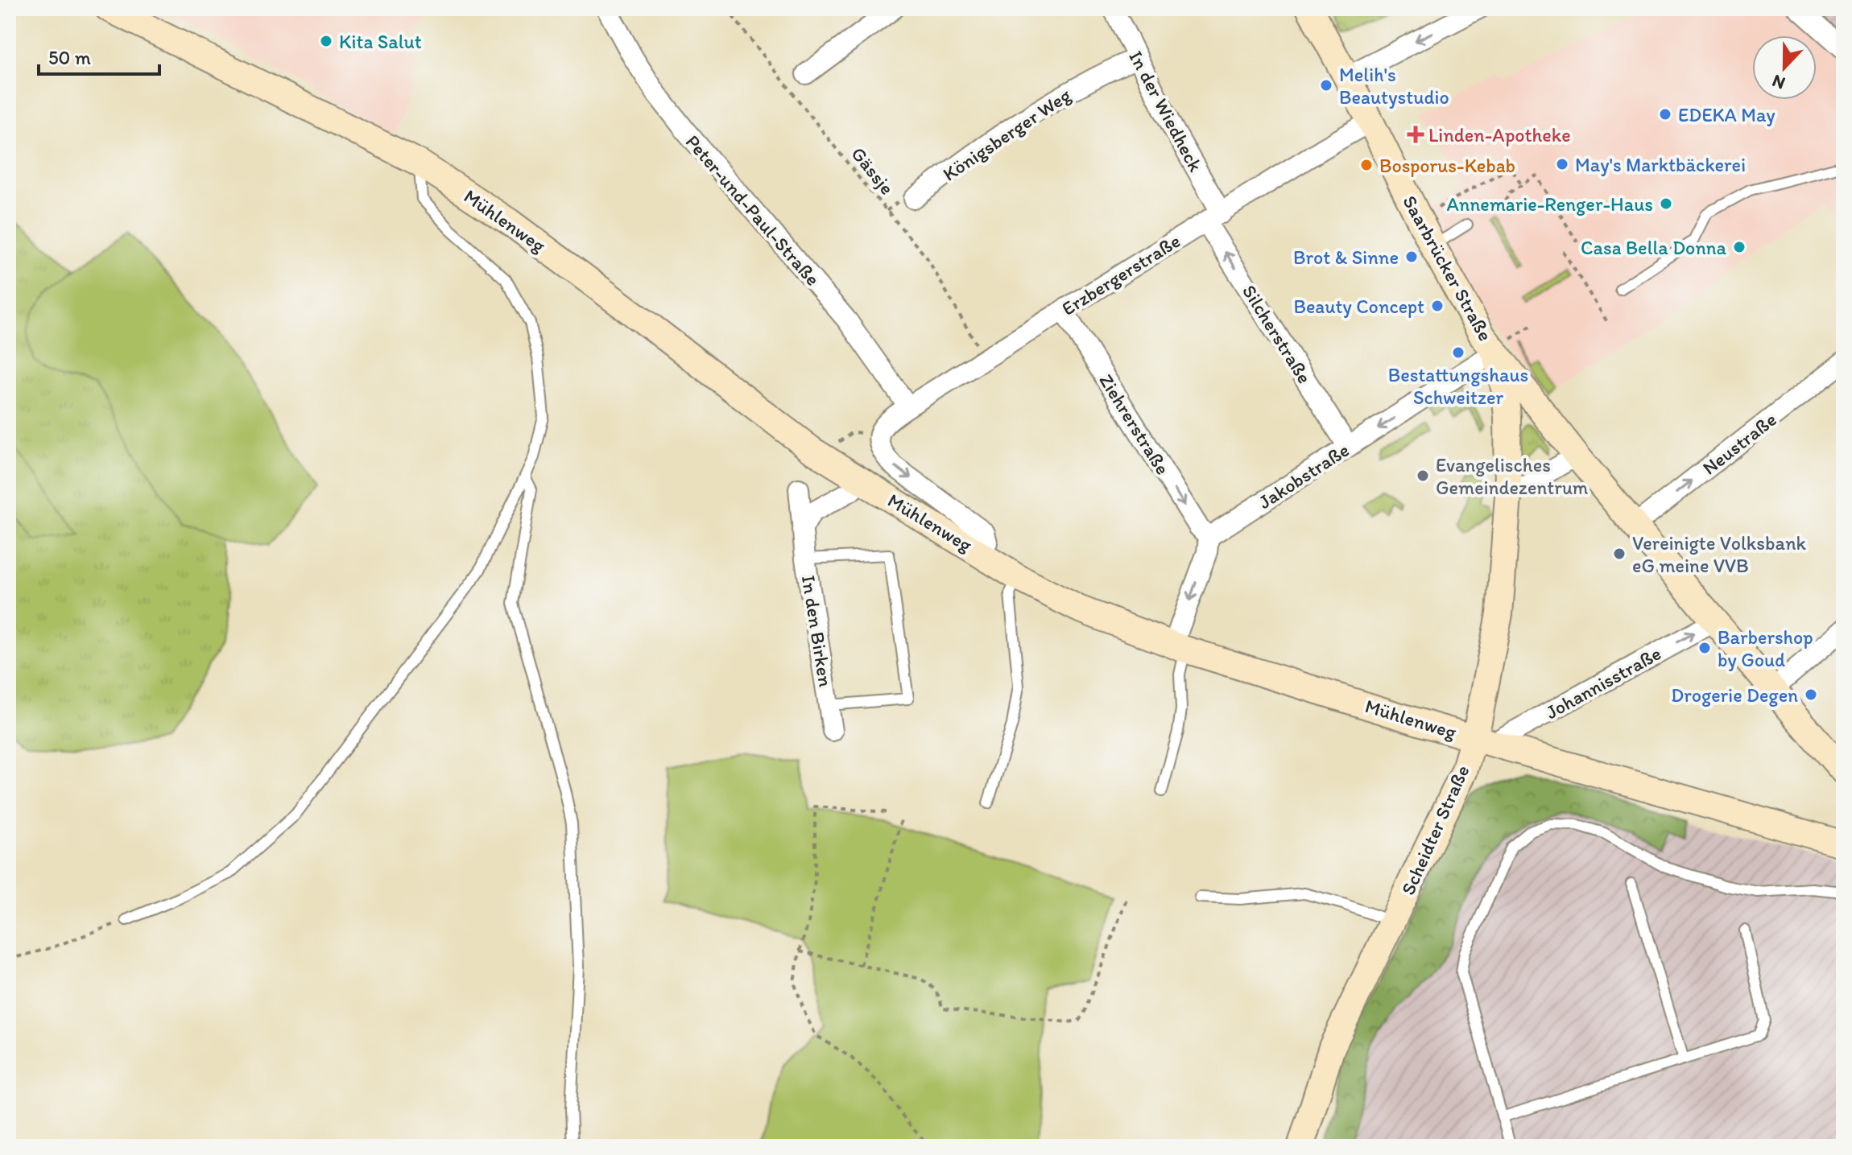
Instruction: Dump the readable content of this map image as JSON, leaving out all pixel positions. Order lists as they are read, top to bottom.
{
  "streets": {
    "street": [
      "In der Wiedheck",
      "Königsberger Weg",
      "Peter-und-Paul-Straße",
      "Mühlenweg",
      "Saarbrücker Straße",
      "Erzbergerstraße",
      "Silcherstraße",
      "Ziehrerstraße",
      "Neustraße",
      "Jakobstraße",
      "In den Birken",
      "Johannisstraße",
      "Scheidter Straße"
    ],
    "path": ["Gässje"]
  },
  "crossings": [
    ["In der Wiedheck", "Königsberger Weg"],
    ["In der Wiedheck", "Erzbergerstraße"],
    ["In der Wiedheck", "Silcherstraße"],
    ["Gässje", "Erzbergerstraße"],
    ["Peter-und-Paul-Straße", "Erzbergerstraße"],
    ["Mühlenweg", "Johannisstraße"],
    ["Mühlenweg", "Scheidter Straße"],
    ["Saarbrücker Straße", "Erzbergerstraße"],
    ["Saarbrücker Straße", "Neustraße"],
    ["Saarbrücker Straße", "Jakobstraße"],
    ["Saarbrücker Straße", "Johannisstraße"],
    ["Saarbrücker Straße", "Scheidter Straße"],
    ["Erzbergerstraße", "Silcherstraße"],
    ["Erzbergerstraße", "Ziehrerstraße"],
    ["Silcherstraße", "Jakobstraße"],
    ["Ziehrerstraße", "Jakobstraße"],
    ["Jakobstraße", "Scheidter Straße"],
    ["Johannisstraße", "Scheidter Straße"]
  ],
  "one_way": [
    "Silcherstraße",
    "Ziehrerstraße",
    "Neustraße",
    "Johannisstraße"
  ],
  "places": {
    "other": [
      "Kita Salut",
      "Melih's Beautystudio",
      "EDEKA May",
      "May's Marktbäckerei",
      "Bosporus-Kebab",
      "Annemarie-Renger-Haus",
      "Casa Bella Donna",
      "Brot & Sinne",
      "Beauty Concept",
      "Bestattungshaus Schweitzer",
      "Evangelisches Gemeindezentrum",
      "Vereinigte Volksbank eG meine VVB",
      "Barbershop by Goud",
      "Drogerie Degen"
    ],
    "health": ["Linden-Apotheke"]
  },
  "scale_bar": "50 m",
  "north": "bottom"
}
